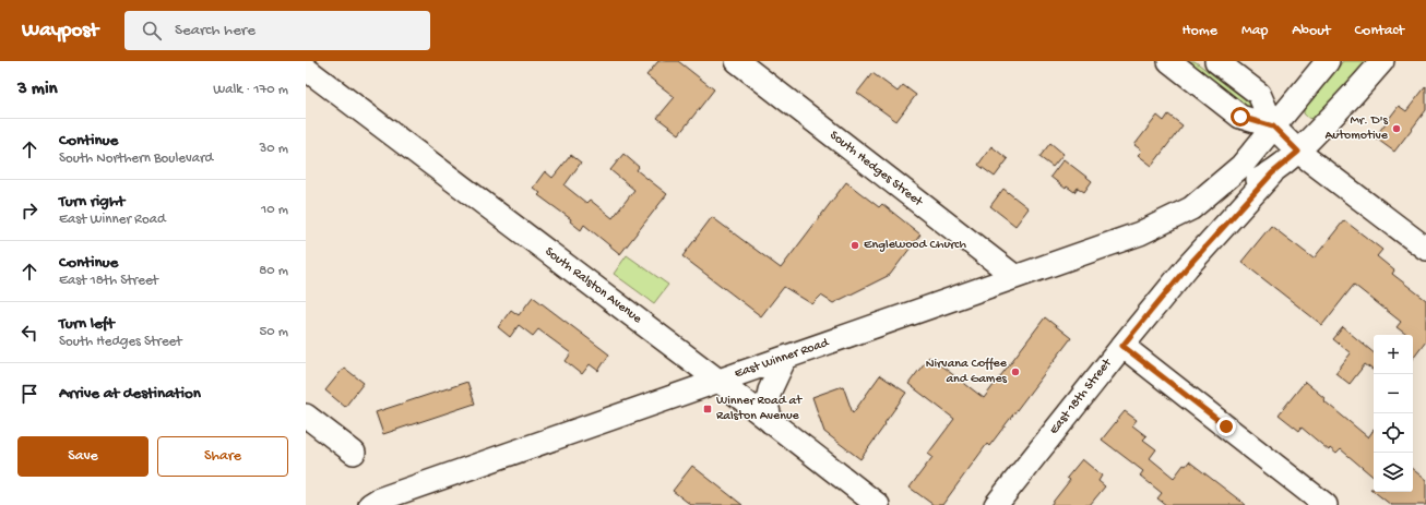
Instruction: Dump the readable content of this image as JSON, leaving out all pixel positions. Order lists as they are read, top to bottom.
{
  "streets": {
    "street": [
      "South Hedges Street",
      "South Ralston Avenue",
      "East Winner Road",
      "East 18th Street"
    ]
  },
  "crossings": [
    ["South Hedges Street", "East Winner Road"],
    ["South Ralston Avenue", "East Winner Road"],
    ["East Winner Road", "East 18th Street"]
  ],
  "places": {
    "other": ["Mr. D's Automotive", "Englewood Church", "Nirvana Coffee and Games"],
    "transit": ["Winner Road at Ralston Avenue"]
  },
  "page": {
    "header": "Waypost",
    "search": "Search here",
    "nav": [
      "Home",
      "Map",
      "About",
      "Contact"
    ],
    "heading": ["3 min", "Walk · 170 m"],
    "list": [
      ["Continue", "South Northern Boulevard", "30 m"],
      ["Turn right", "East Winner Road", "10 m"],
      ["Continue", "East 18th Street", "80 m"],
      ["Turn left", "South Hedges Street", "50 m"],
      "Arrive at destination"
    ],
    "map_buttons": ["+", "−"],
    "buttons": ["Save", "Share"]
  }
}
